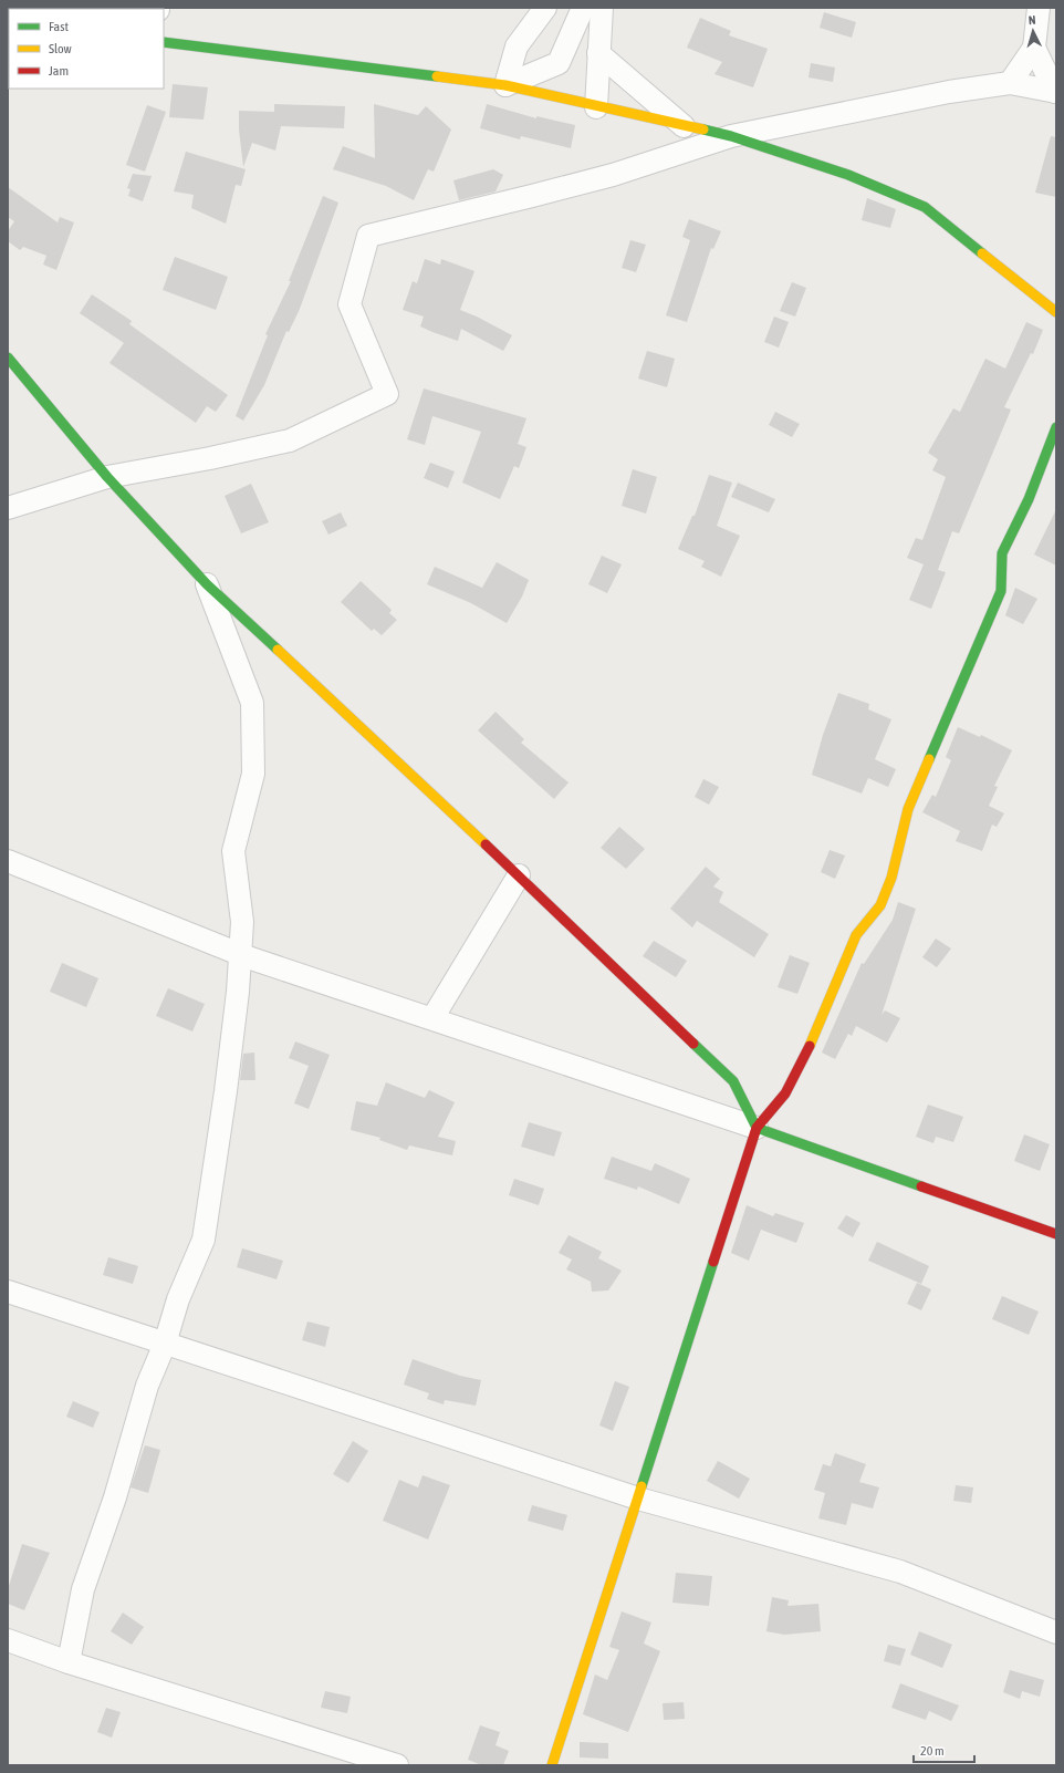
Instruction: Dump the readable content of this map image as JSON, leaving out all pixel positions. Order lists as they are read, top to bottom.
{
  "legend": ["Fast", "Slow", "Jam"],
  "scale_bar": "20 m",
  "north": "top"
}
